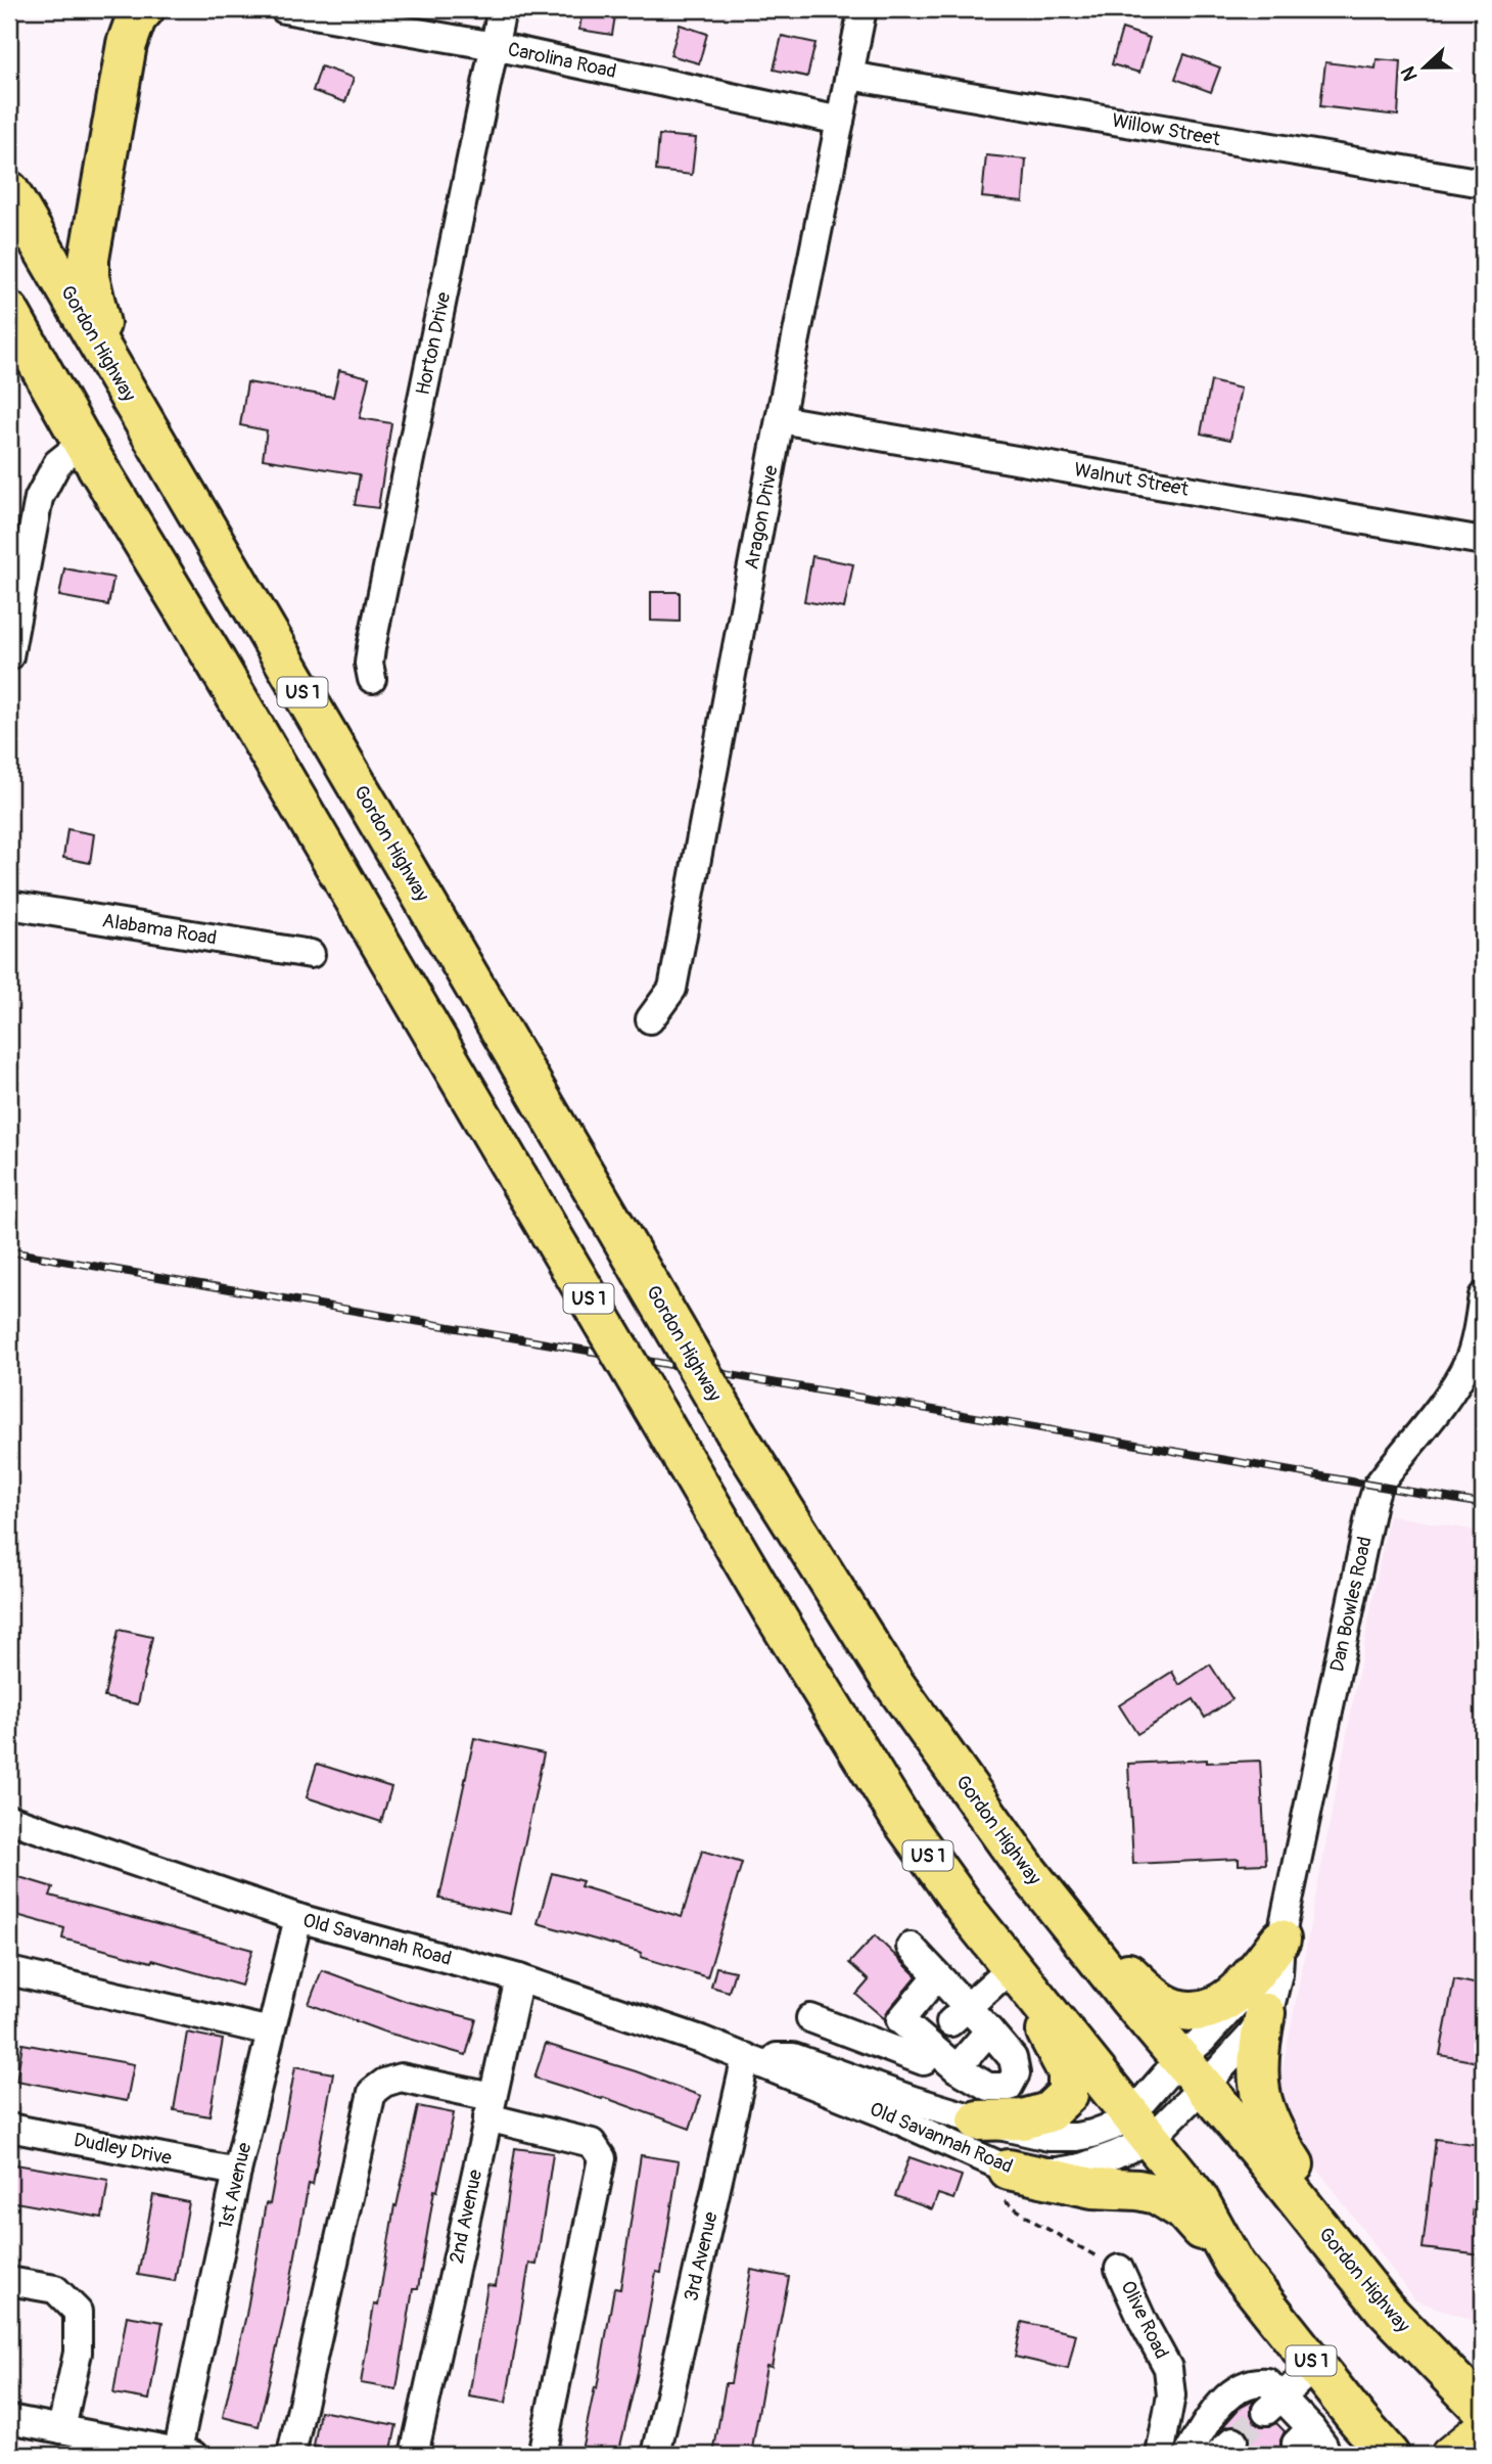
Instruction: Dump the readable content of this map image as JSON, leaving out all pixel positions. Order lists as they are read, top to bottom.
{
  "streets": {
    "highway": ["Gordon Highway", "US 1"],
    "street": [
      "Carolina Road",
      "Willow Street",
      "Horton Drive",
      "Walnut Street",
      "Aragon Drive",
      "Alabama Road",
      "Dan Bowles Road",
      "Old Savannah Road",
      "Dudley Drive",
      "1st Avenue",
      "2nd Avenue",
      "3rd Avenue",
      "Olive Road"
    ]
  },
  "crossings": [
    ["Carolina Road", "Horton Drive"],
    ["Carolina Road", "Aragon Drive"],
    ["Willow Street", "Aragon Drive"],
    ["Gordon Highway", "Dan Bowles Road"],
    ["Gordon Highway", "Old Savannah Road"],
    ["Walnut Street", "Aragon Drive"],
    ["US 1", "Old Savannah Road"],
    ["Dan Bowles Road", "Old Savannah Road"],
    ["Old Savannah Road", "1st Avenue"],
    ["Old Savannah Road", "2nd Avenue"],
    ["Old Savannah Road", "3rd Avenue"],
    ["Dudley Drive", "1st Avenue"]
  ],
  "north": "left"
}
